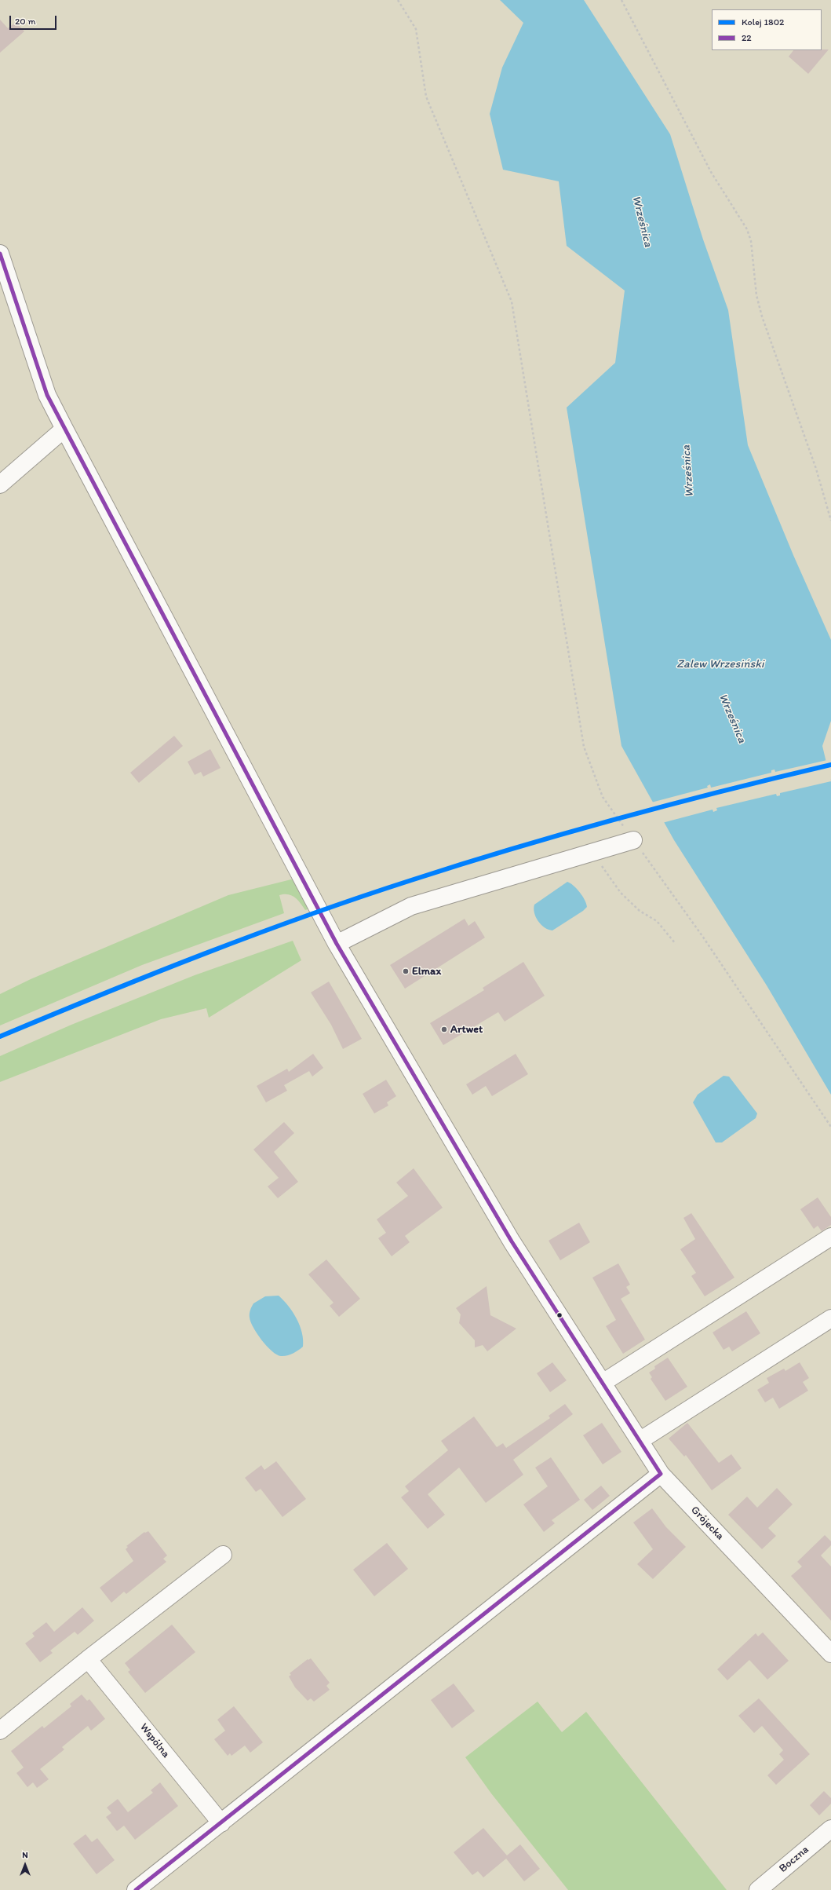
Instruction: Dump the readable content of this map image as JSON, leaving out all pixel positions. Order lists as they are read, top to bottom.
{
  "streets": {
    "street": ["Grójecka", "Wspólna", "Boczna"]
  },
  "water": ["Wrześnica", "Zalew Wrzesiński"],
  "places": ["Elmax", "Artwet"],
  "lines": ["transit line 22", "rail line 1802"],
  "legend": ["Kolej 1802", "22"],
  "scale_bar": "20 m",
  "north": "top"
}
